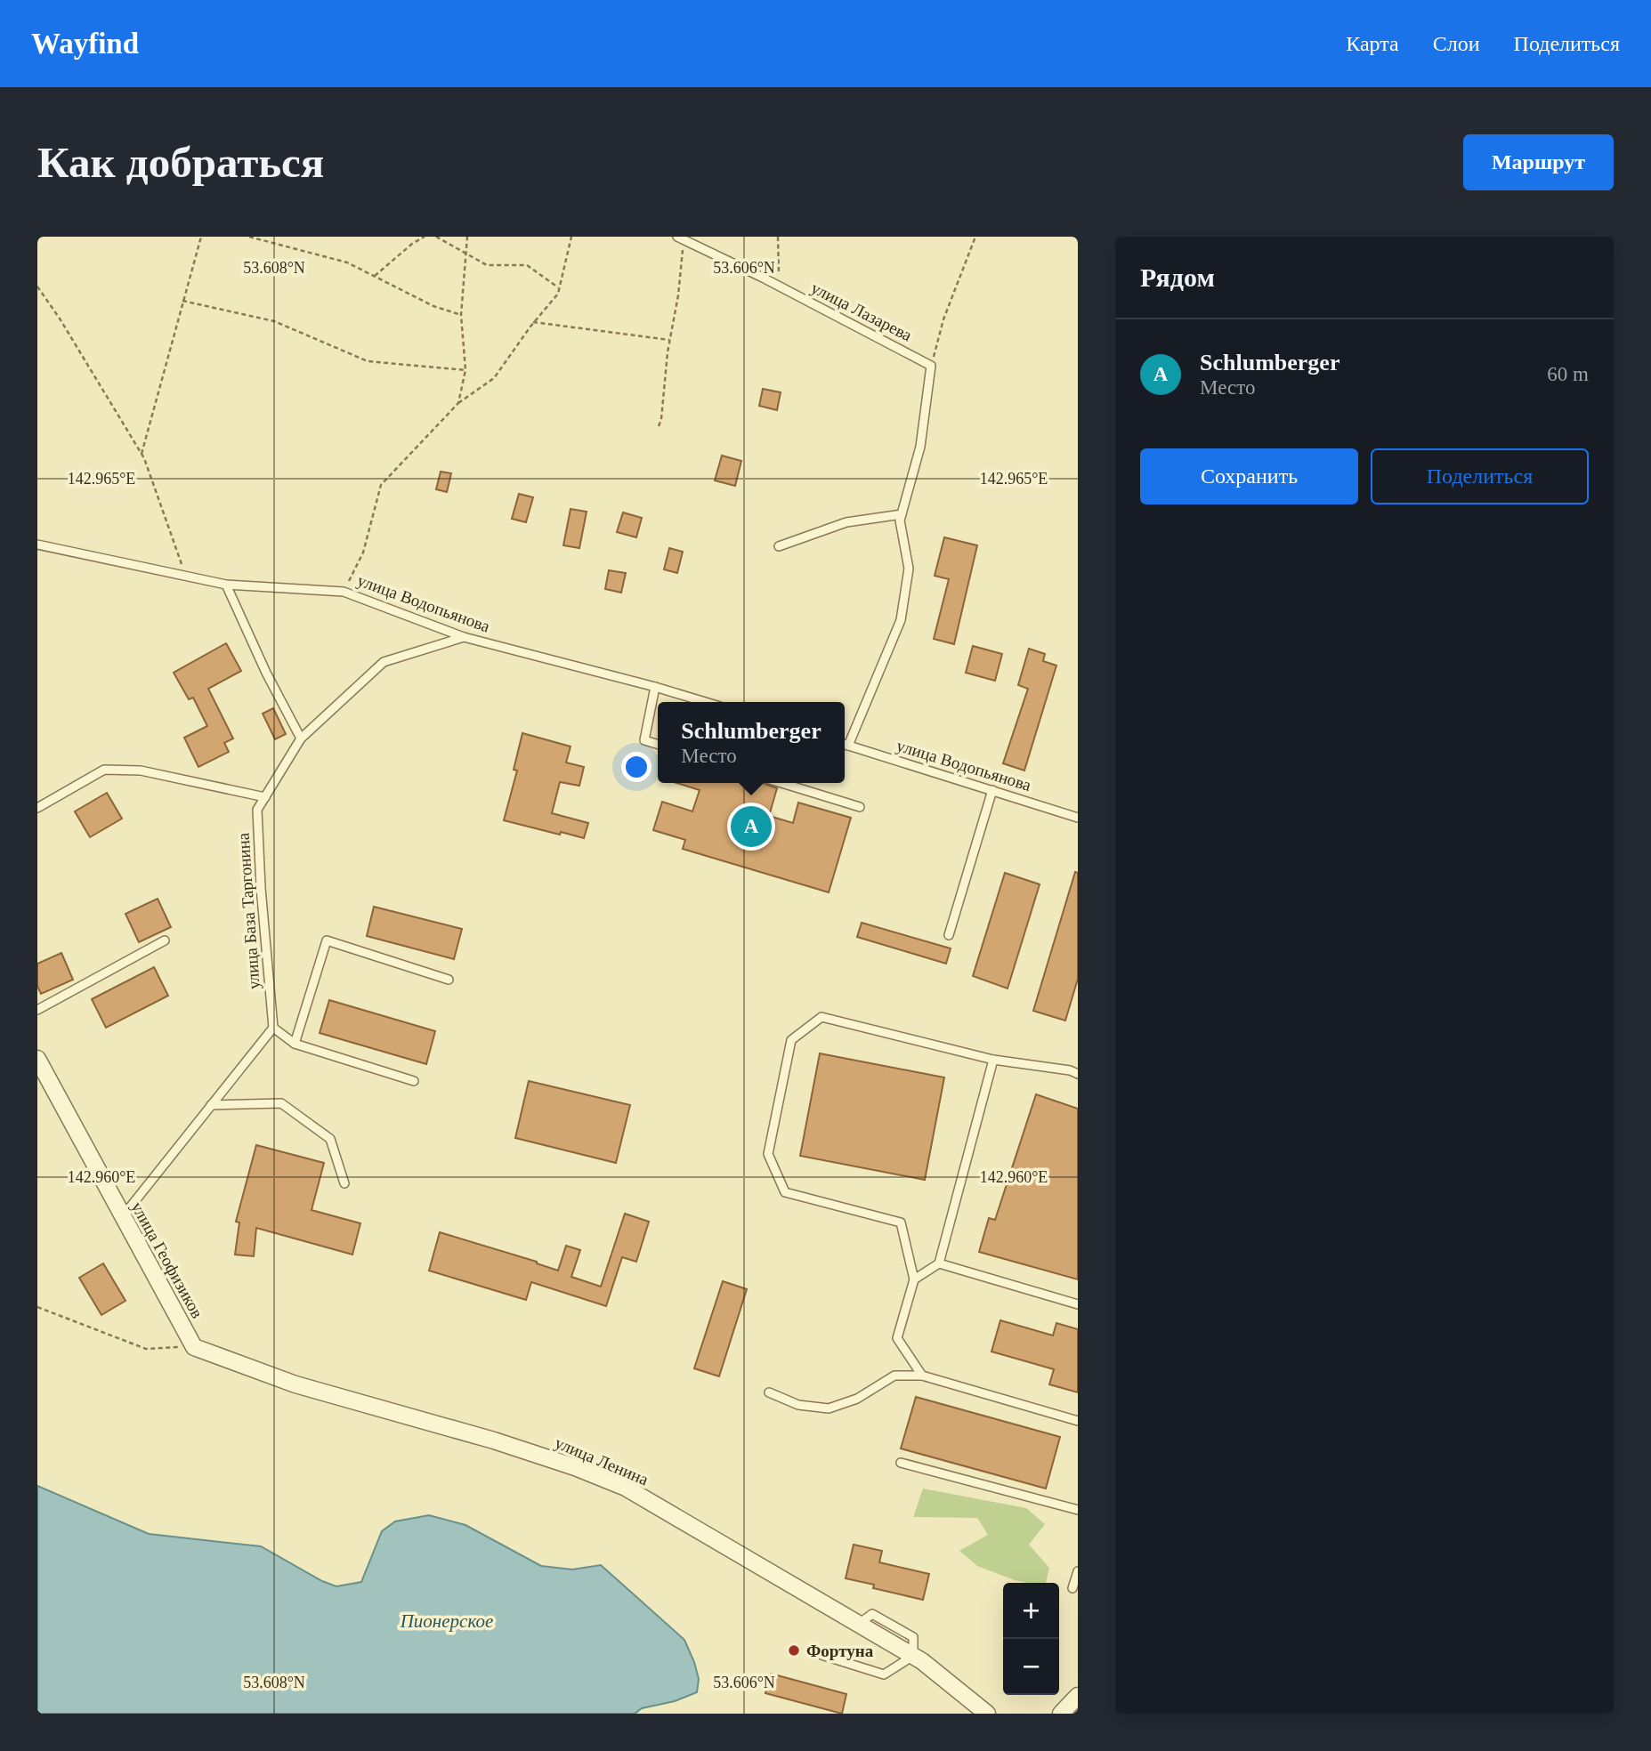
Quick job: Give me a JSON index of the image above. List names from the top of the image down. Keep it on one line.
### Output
{"streets":{"street":["улица Геофизиков","улица Ленина"],"lane":["улица Лазарева","улица Водопьянова","улица База Таргонина"]},"crossings":[["улица Водопьянова","улица База Таргонина"],["улица Геофизиков","улица Ленина"]],"water":["Пионерское"],"places":["Фортуна"],"page":{"header":"Wayfind","nav":["Карта","Слои","Поделиться"],"buttons":["Маршрут",["Сохранить","Поделиться"]],"title":"Как добраться","heading":"Рядом","list":[{"mark":"A","name":"Schlumberger","note":"Место","value":"60 m"}],"popup":["Schlumberger","Место"],"pins":"A","map_buttons":["+","−"]},"coordinates":["53.608°N","53.606°N","142.965°E","142.960°E"]}
